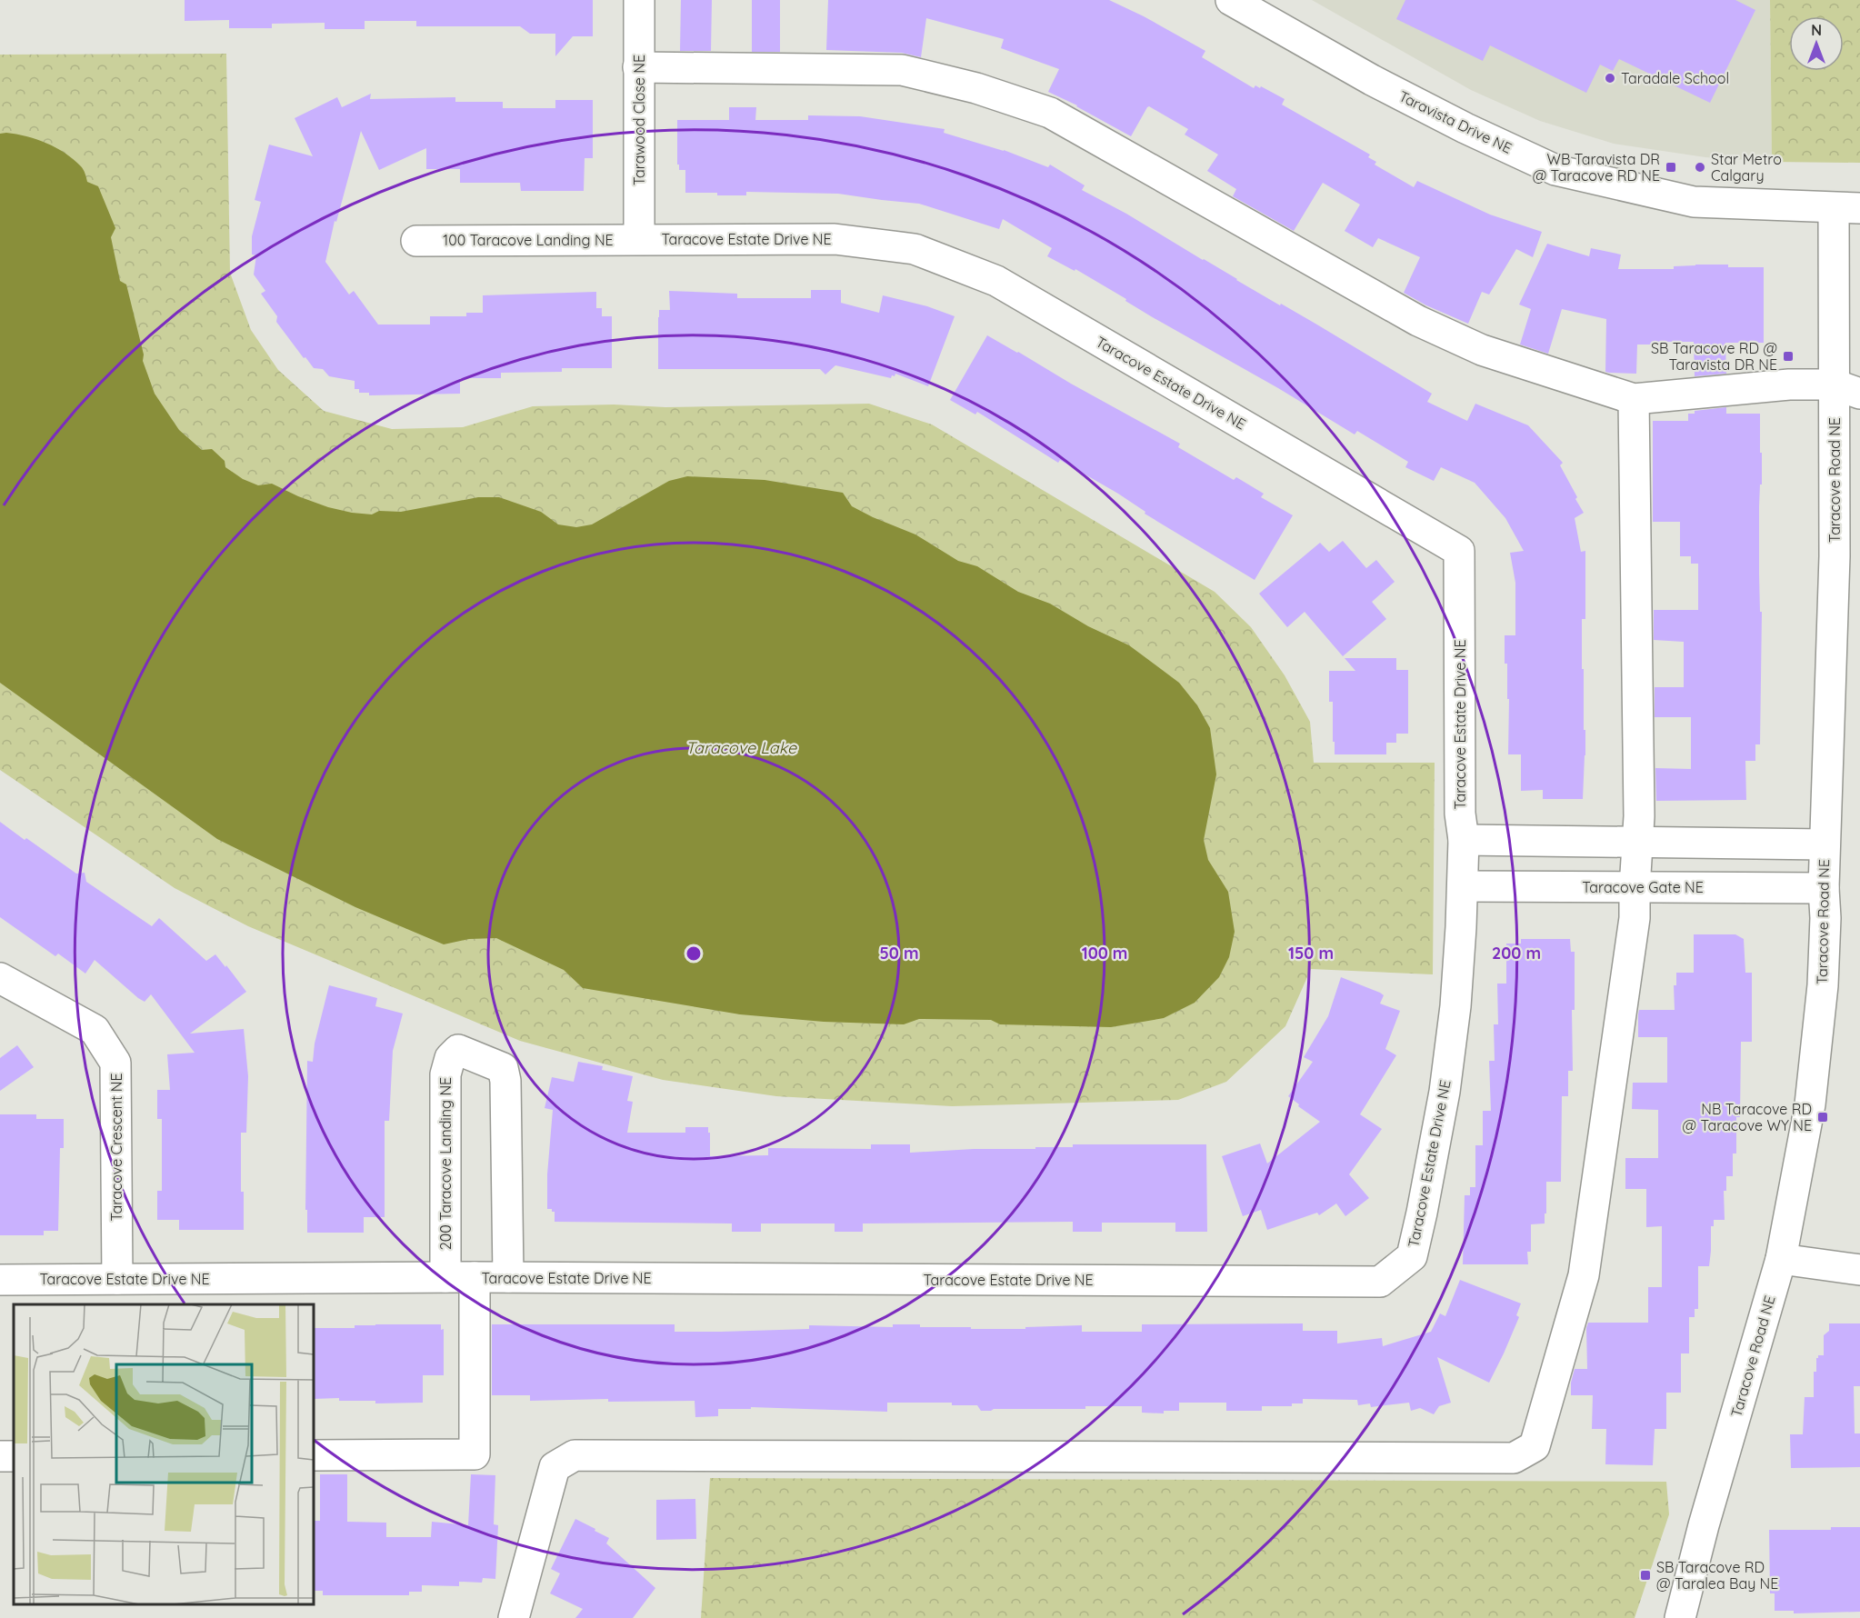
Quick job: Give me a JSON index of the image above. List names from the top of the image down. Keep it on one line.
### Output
{"streets":{"street":["Tarawood Close NE","Taravista Drive NE","Taracove Estate Drive NE","100 Taracove Landing NE","Taracove Road NE","Taracove Gate NE","Taracove Crescent NE","200 Taracove Landing NE"]},"crossings":[["Tarawood Close NE","Taracove Estate Drive NE"],["Tarawood Close NE","100 Taracove Landing NE"],["Taravista Drive NE","Taracove Road NE"],["Taracove Estate Drive NE","100 Taracove Landing NE"],["Taracove Estate Drive NE","Taracove Gate NE"],["Taracove Estate Drive NE","Taracove Crescent NE"],["Taracove Estate Drive NE","200 Taracove Landing NE"],["Taracove Road NE","Taracove Gate NE"]],"water":["Taracove Lake"],"places":{"other":["Taradale School","Star Metro Calgary"],"transit":["WB Taravista DR @ Taracove RD NE","SB Taracove RD @ Taravista DR NE","NB Taracove RD @ Taracove WY NE","SB Taracove RD @ Taralea Bay NE"]},"north":"top","rings":["50 m","100 m","150 m","200 m"]}
